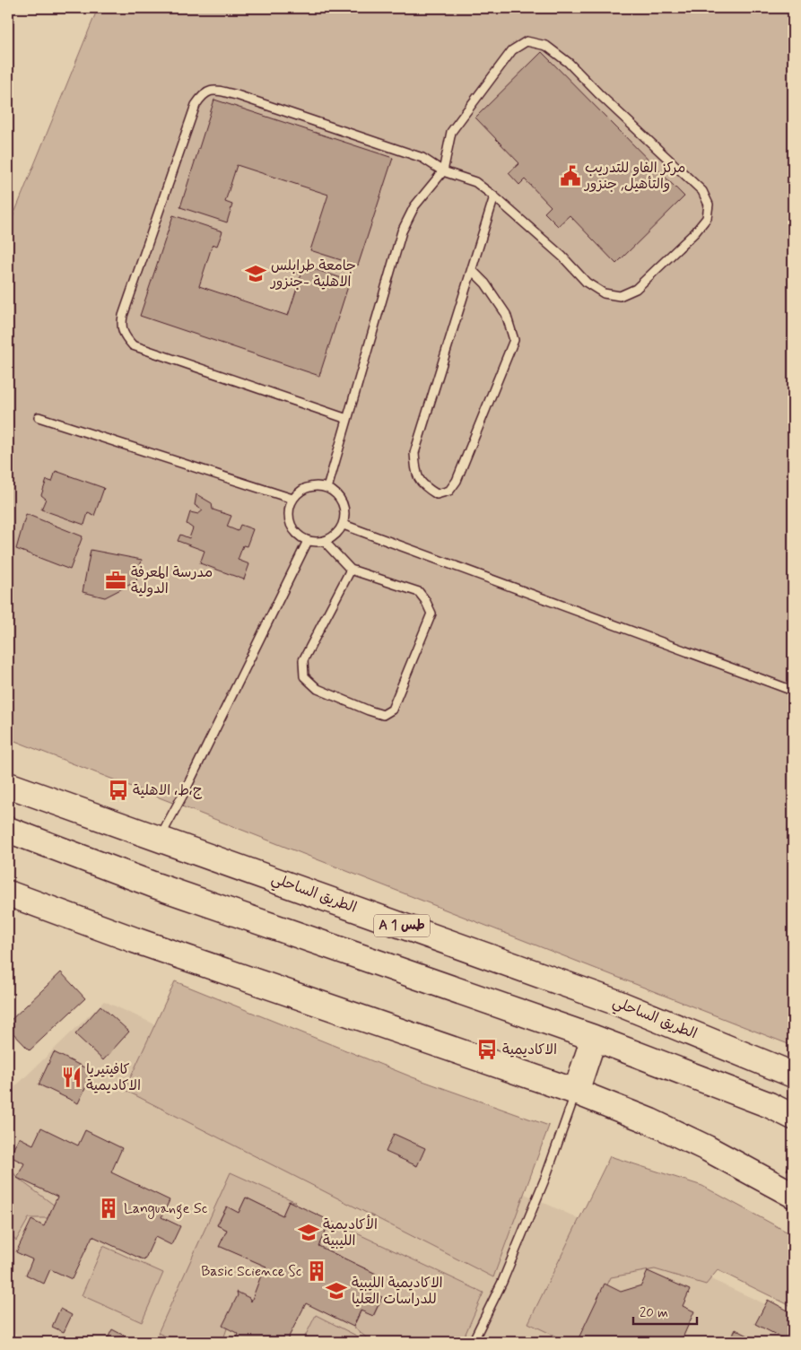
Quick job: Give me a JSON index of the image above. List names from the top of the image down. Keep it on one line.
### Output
{"streets":{"main road":["الطريق الساحلي","A 1 طس"]},"places":{"public building":["مركز الفاو للتدريب والتأهيل, جنزور"],"school or university":["جامعة طرابلس الاهلية -جنزور","الأكاديمية الليبية","الاكاديمية الليبية للدراسات العليا"],"office":["مدرسة المعرفة الدولية"],"bus stop":["ج،ط، الاهلية","الاكاديمية"],"restaurant":["كافيتيريا الاكاديمية"],"building":["Languange Sc","Basic Science Sc"]},"scale_bar":"20 m"}
